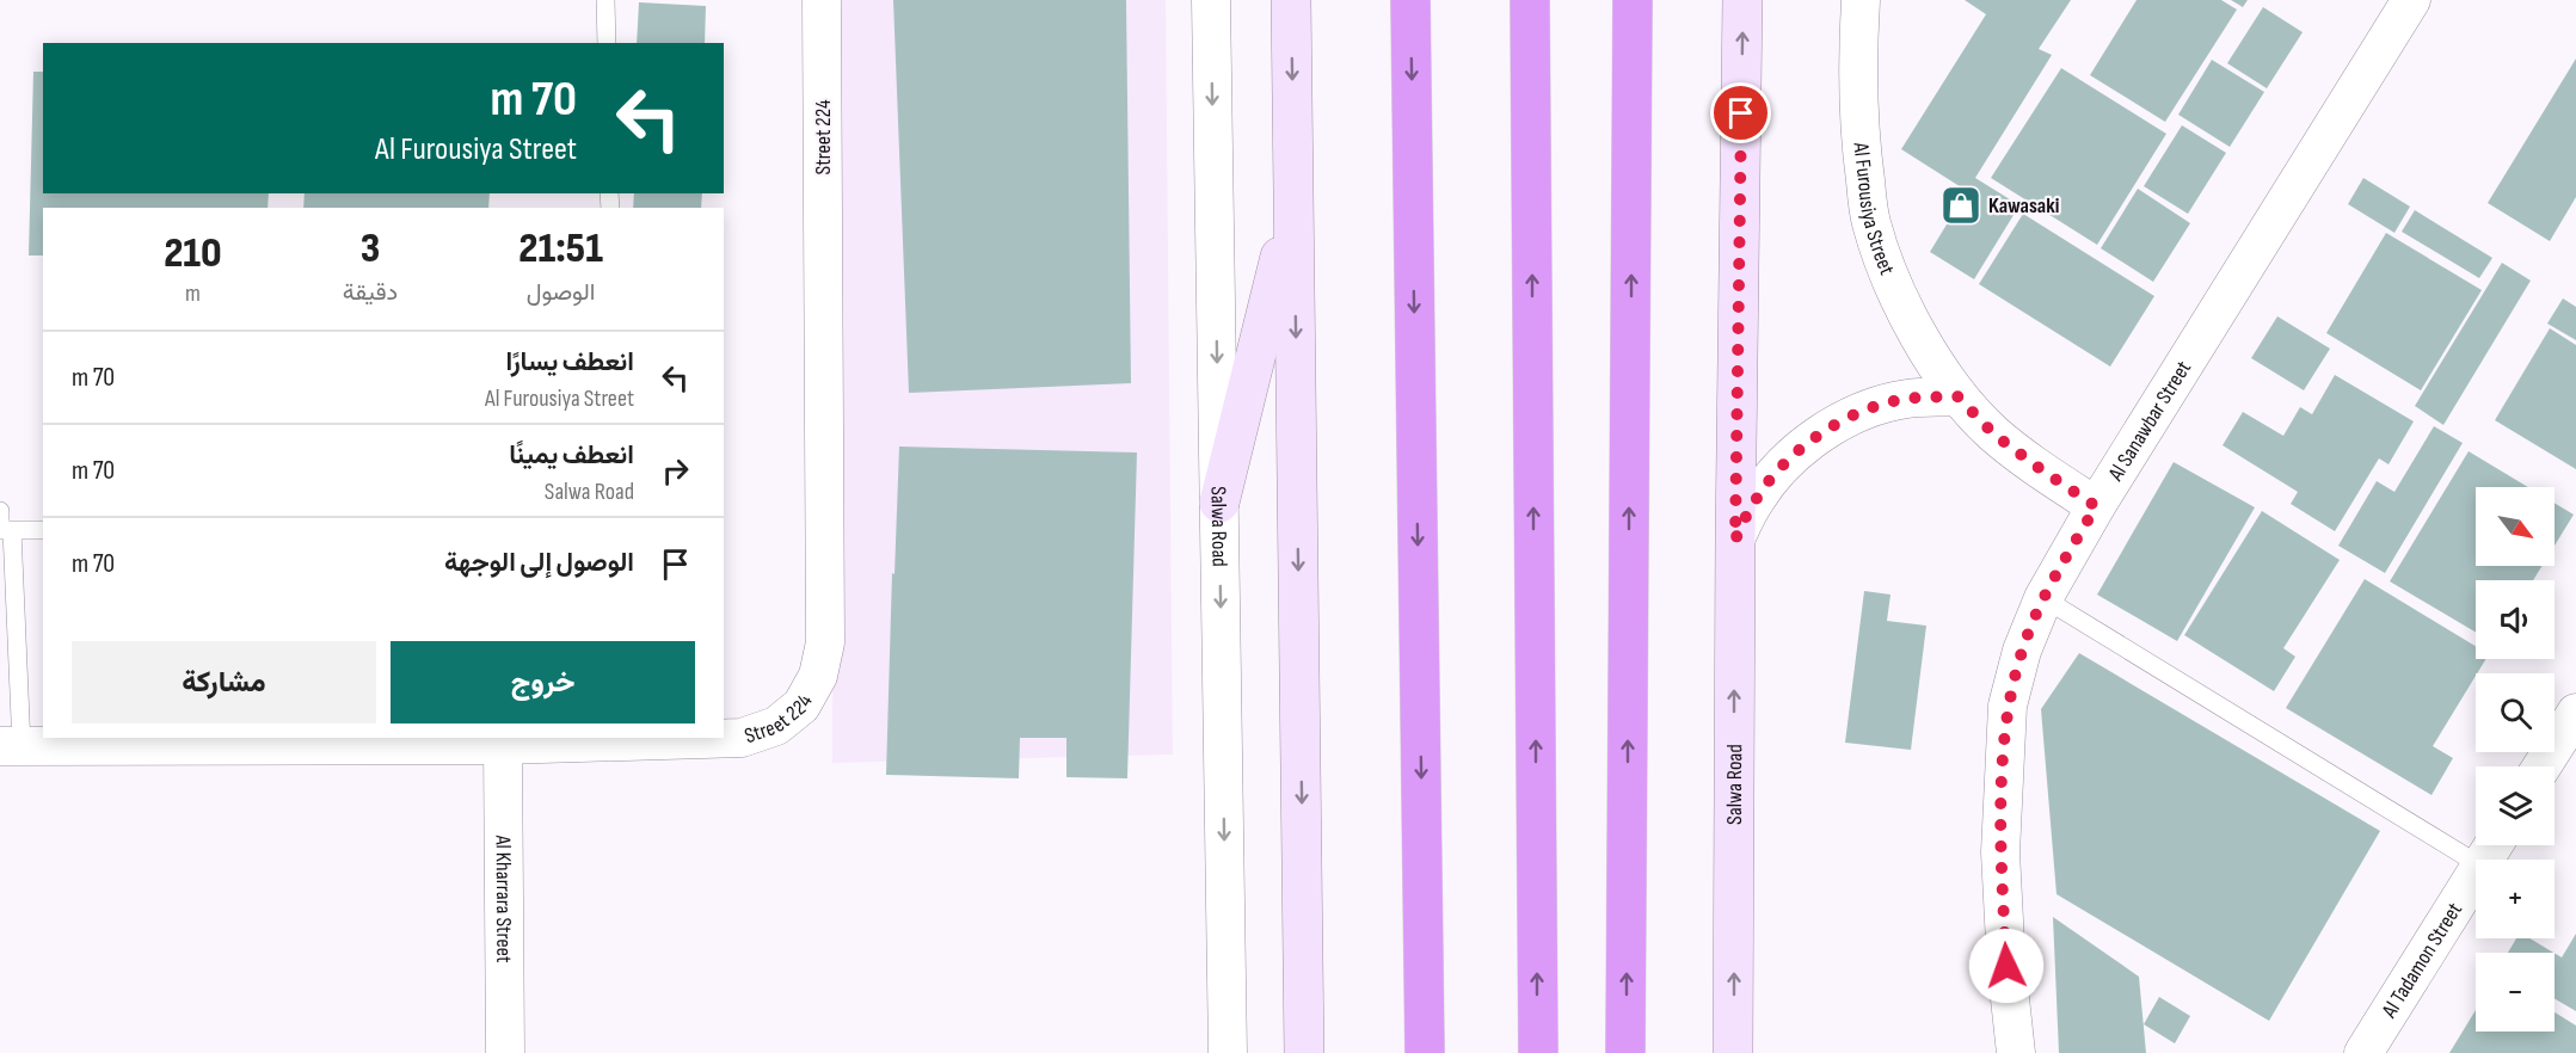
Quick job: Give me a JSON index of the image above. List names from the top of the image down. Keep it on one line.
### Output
{"streets":{"main road":["Salwa Road"],"street":["Street 224","Al Furousiya Street","Al Sanawbar Street","Al Kharrara Street","Al Tadamon Street"]},"crossings":[["Street 224","Al Kharrara Street"],["Al Furousiya Street","Al Sanawbar Street"]],"places":{"shop":["Kawasaki"]},"north":"bottom right","page":{"turn":["70 m","Al Furousiya Street"],"eta":["21:51","الوصول","3","دقيقة","210","m"],"list":[{"name":"انعطف يسارًا","note":"Al Furousiya Street","value":"70 m"},{"name":"انعطف يمينًا","note":"Salwa Road","value":"70 m"},{"name":"الوصول إلى الوجهة","value":"70 m"}],"map_buttons":["+","−"],"buttons":["خروج","مشاركة"]}}
